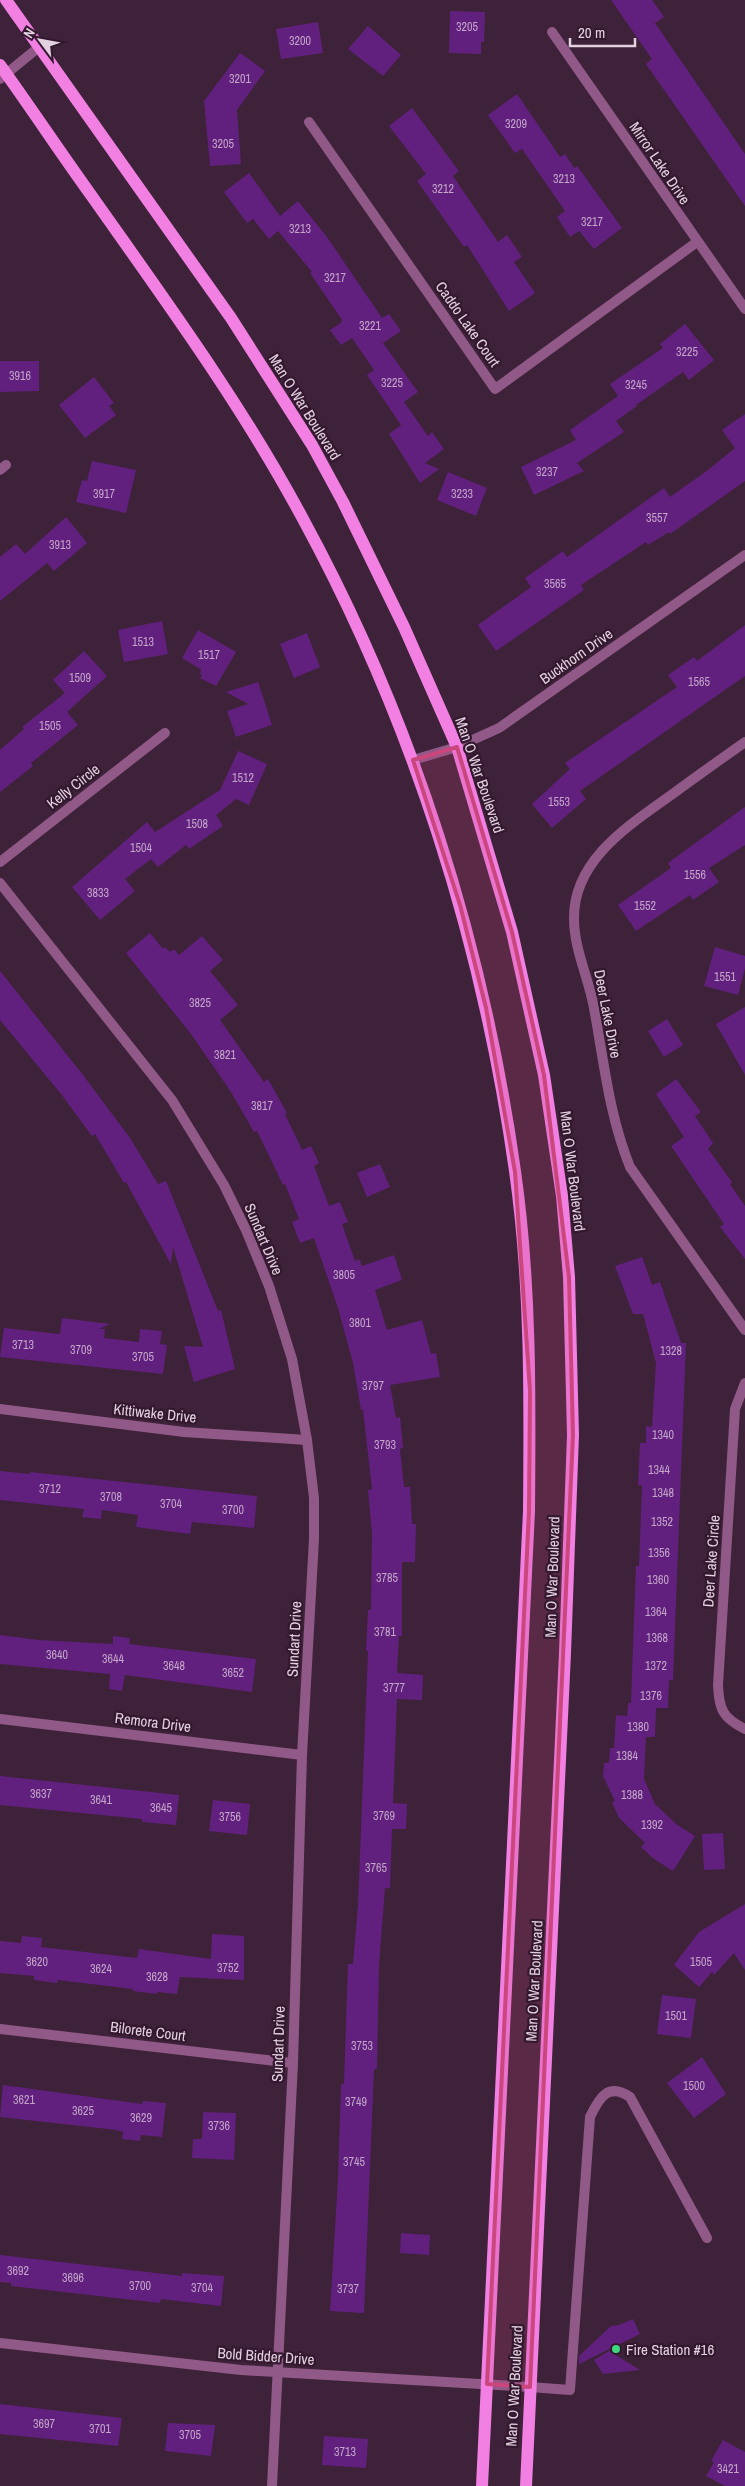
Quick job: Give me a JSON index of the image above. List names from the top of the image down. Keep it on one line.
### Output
{"streets":{"main road":["Man O War Boulevard"],"street":["Mirror Lake Drive","Caddo Lake Court","Buckhorn Drive","Kelly Circle","Deer Lake Drive","Sundart Drive","Kittiwake Drive","Deer Lake Circle","Remora Drive","Bilorete Court","Bold Bidder Drive"]},"crossings":[["Mirror Lake Drive","Caddo Lake Court"],["Man O War Boulevard","Buckhorn Drive"],["Man O War Boulevard","Bold Bidder Drive"],["Sundart Drive","Kittiwake Drive"],["Sundart Drive","Remora Drive"],["Sundart Drive","Bilorete Court"],["Sundart Drive","Bold Bidder Drive"]],"places":["Fire Station #16"],"house_numbers":["3205","3200","3201","3209","3205","3213","3212","3217","3213","3217","3221","3225","3916","3225","3245","3237","3917","3233","3557","3913","3565","1513","1517","1509","1565","1505","1512","1553","1508","1504","1556","3833","1552","1551","3825","3821","3817","3805","3801","3713","3709","1328","3705","3797","1340","3793","1344","3712","1348","3708","3704","3700","1352","1356","3785","1360","1364","3781","1368","3640","3644","3648","1372","3652","3777","1376","1380","1384","3637","1388","3641","3645","3769","3756","1392","3765","3620","1505","3752","3624","3628","1501","3753","1500","3621","3749","3625","3629","3736","3745","3692","3696","3700","3704","3737","3697","3701","3705","3713","3421"],"scale_bar":"20 m","north":"top left"}
